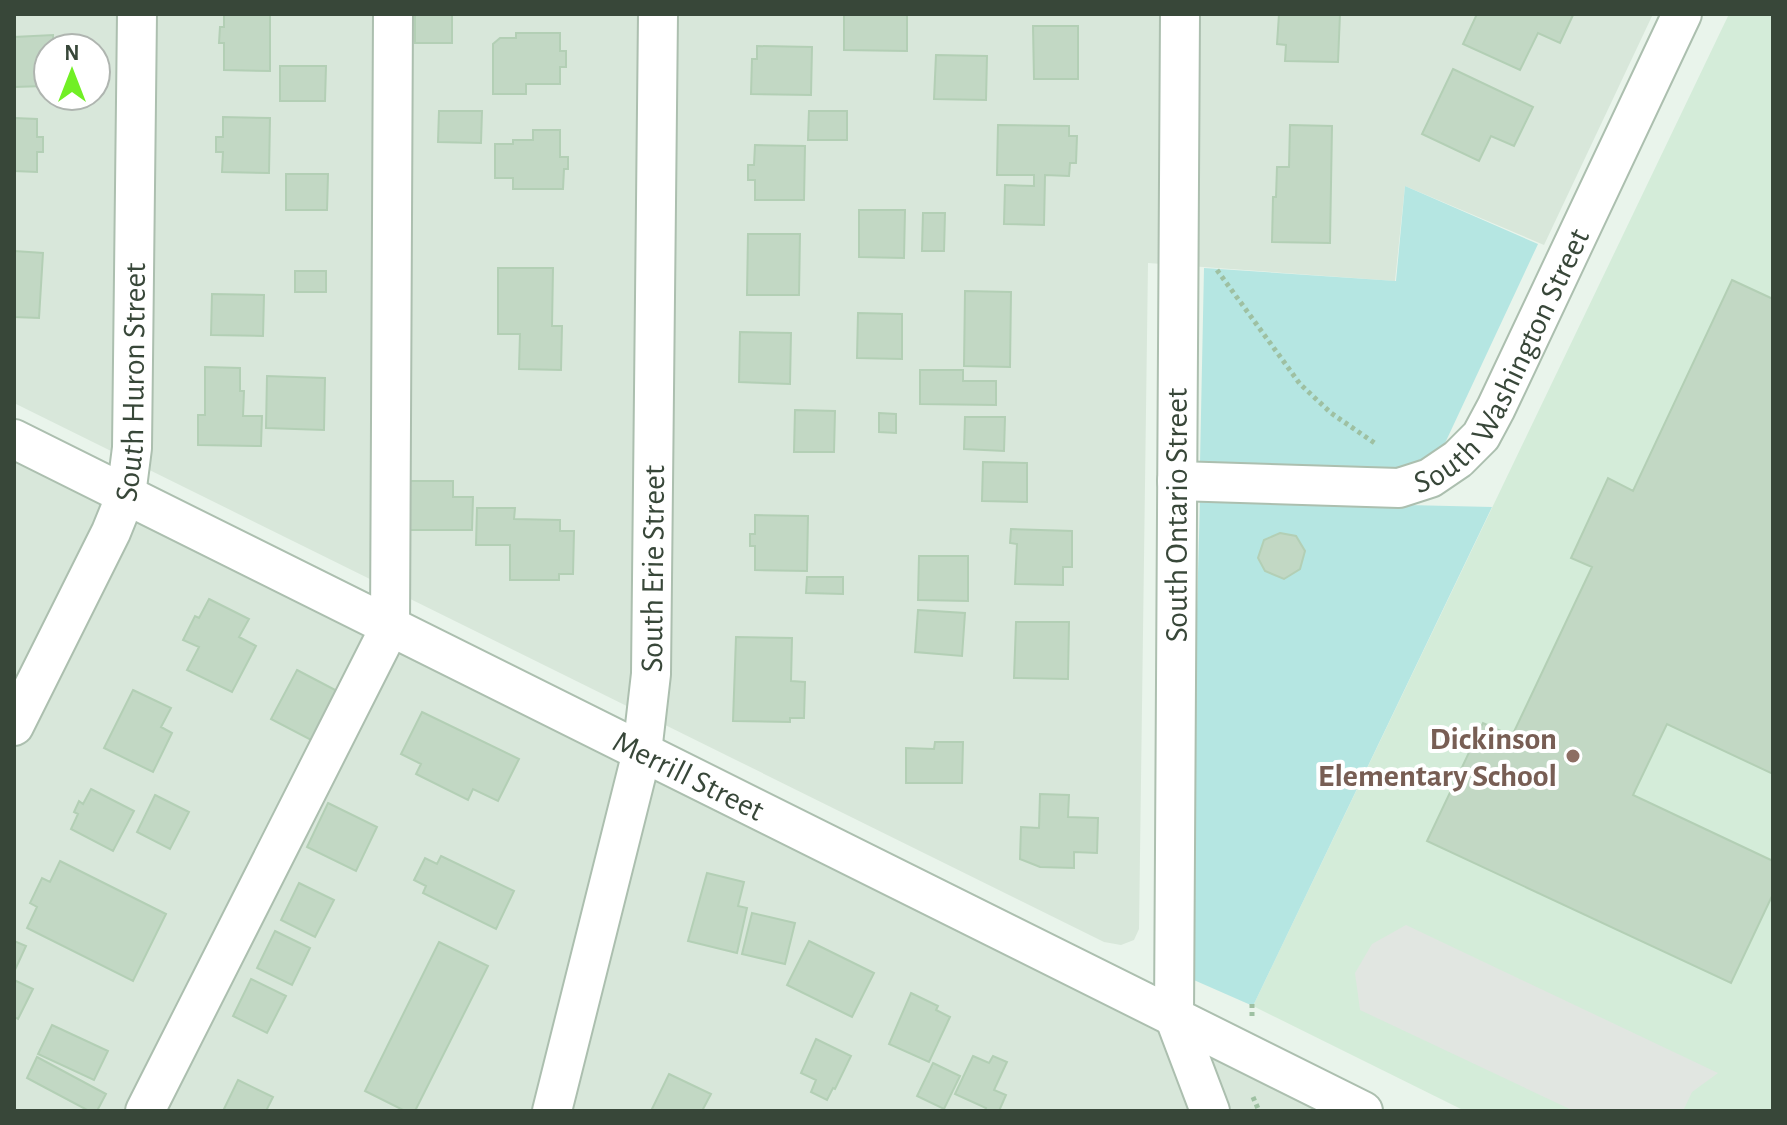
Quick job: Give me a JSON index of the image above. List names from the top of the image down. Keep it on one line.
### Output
{"streets":{"street":["South Washington Street","South Huron Street","South Ontario Street","South Erie Street","Merrill Street"]},"crossings":[["South Washington Street","South Ontario Street"],["South Huron Street","Merrill Street"],["South Ontario Street","Merrill Street"],["South Erie Street","Merrill Street"]],"places":["Dickinson Elementary School"],"north":"top"}
